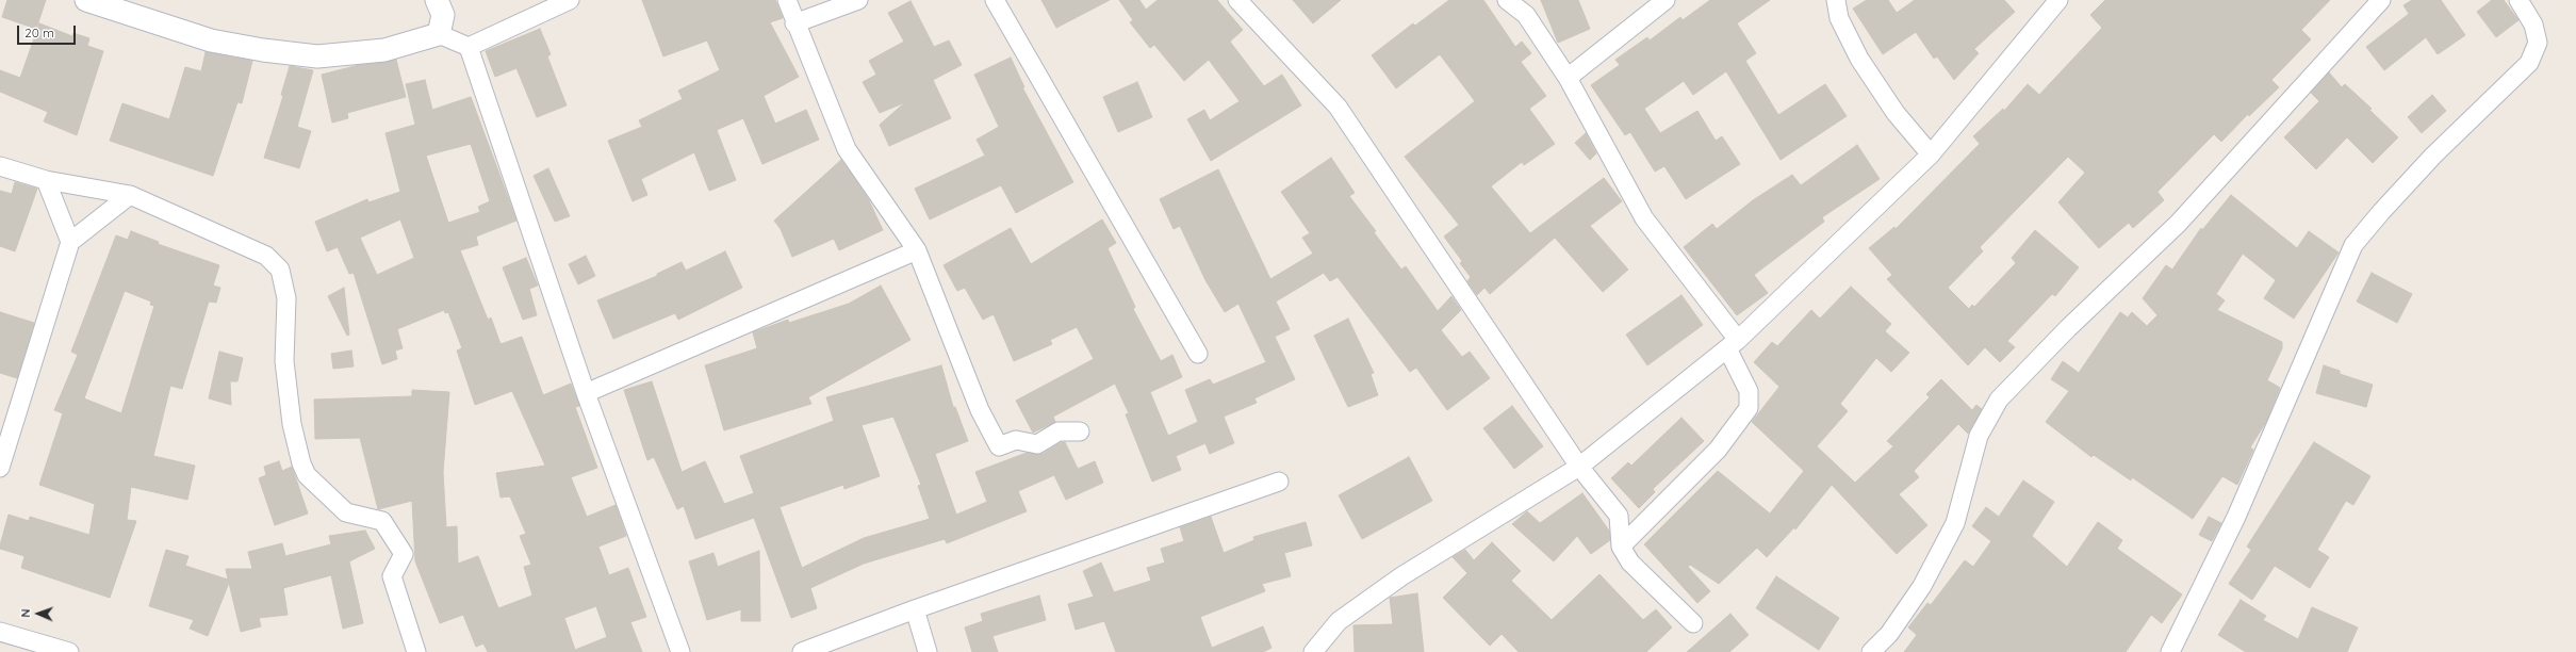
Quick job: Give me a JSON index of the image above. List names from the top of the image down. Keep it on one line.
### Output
{"scale_bar":"20 m","north":"left"}
